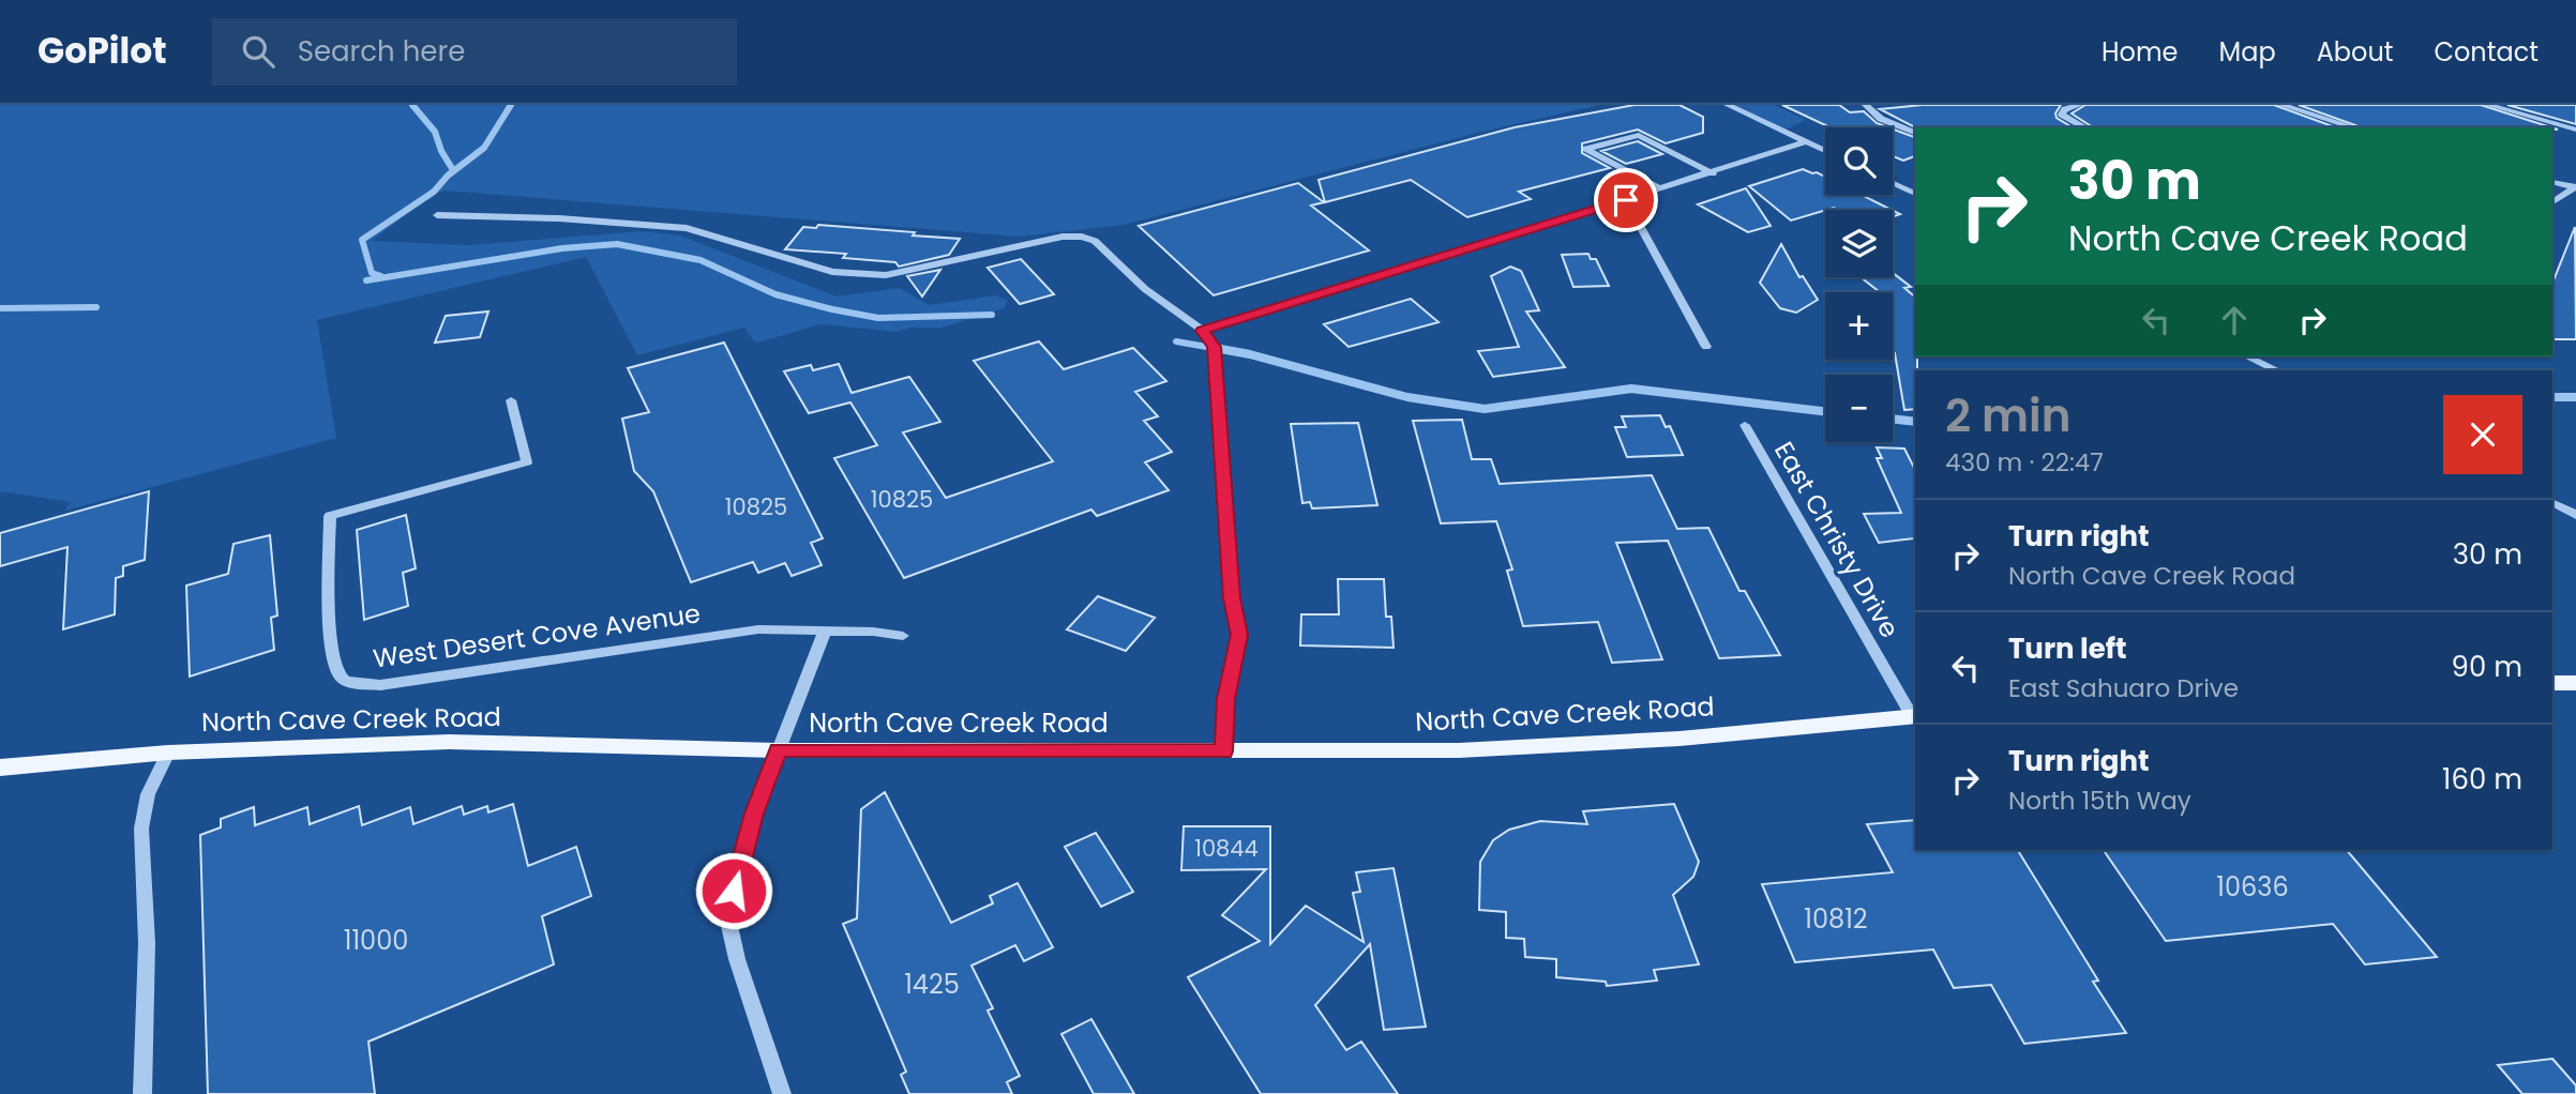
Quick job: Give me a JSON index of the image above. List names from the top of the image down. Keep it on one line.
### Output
{"streets":{"main road":["North Cave Creek Road"],"street":["East Christy Drive","West Desert Cove Avenue"]},"crossings":[["East Christy Drive","North Cave Creek Road"]],"house_numbers":["10825","10825","10844","10636","10812","11000","1425"],"page":{"header":"GoPilot","search":"Search here","nav":["Home","Map","About","Contact"],"map_buttons":["+","−"],"turn":["30 m","North Cave Creek Road"],"heading":["2 min","430 m · 22:47"],"list":[{"name":"Turn right","note":"North Cave Creek Road","value":"30 m"},{"name":"Turn left","note":"East Sahuaro Drive","value":"90 m"},{"name":"Turn right","note":"North 15th Way","value":"160 m"}]}}
